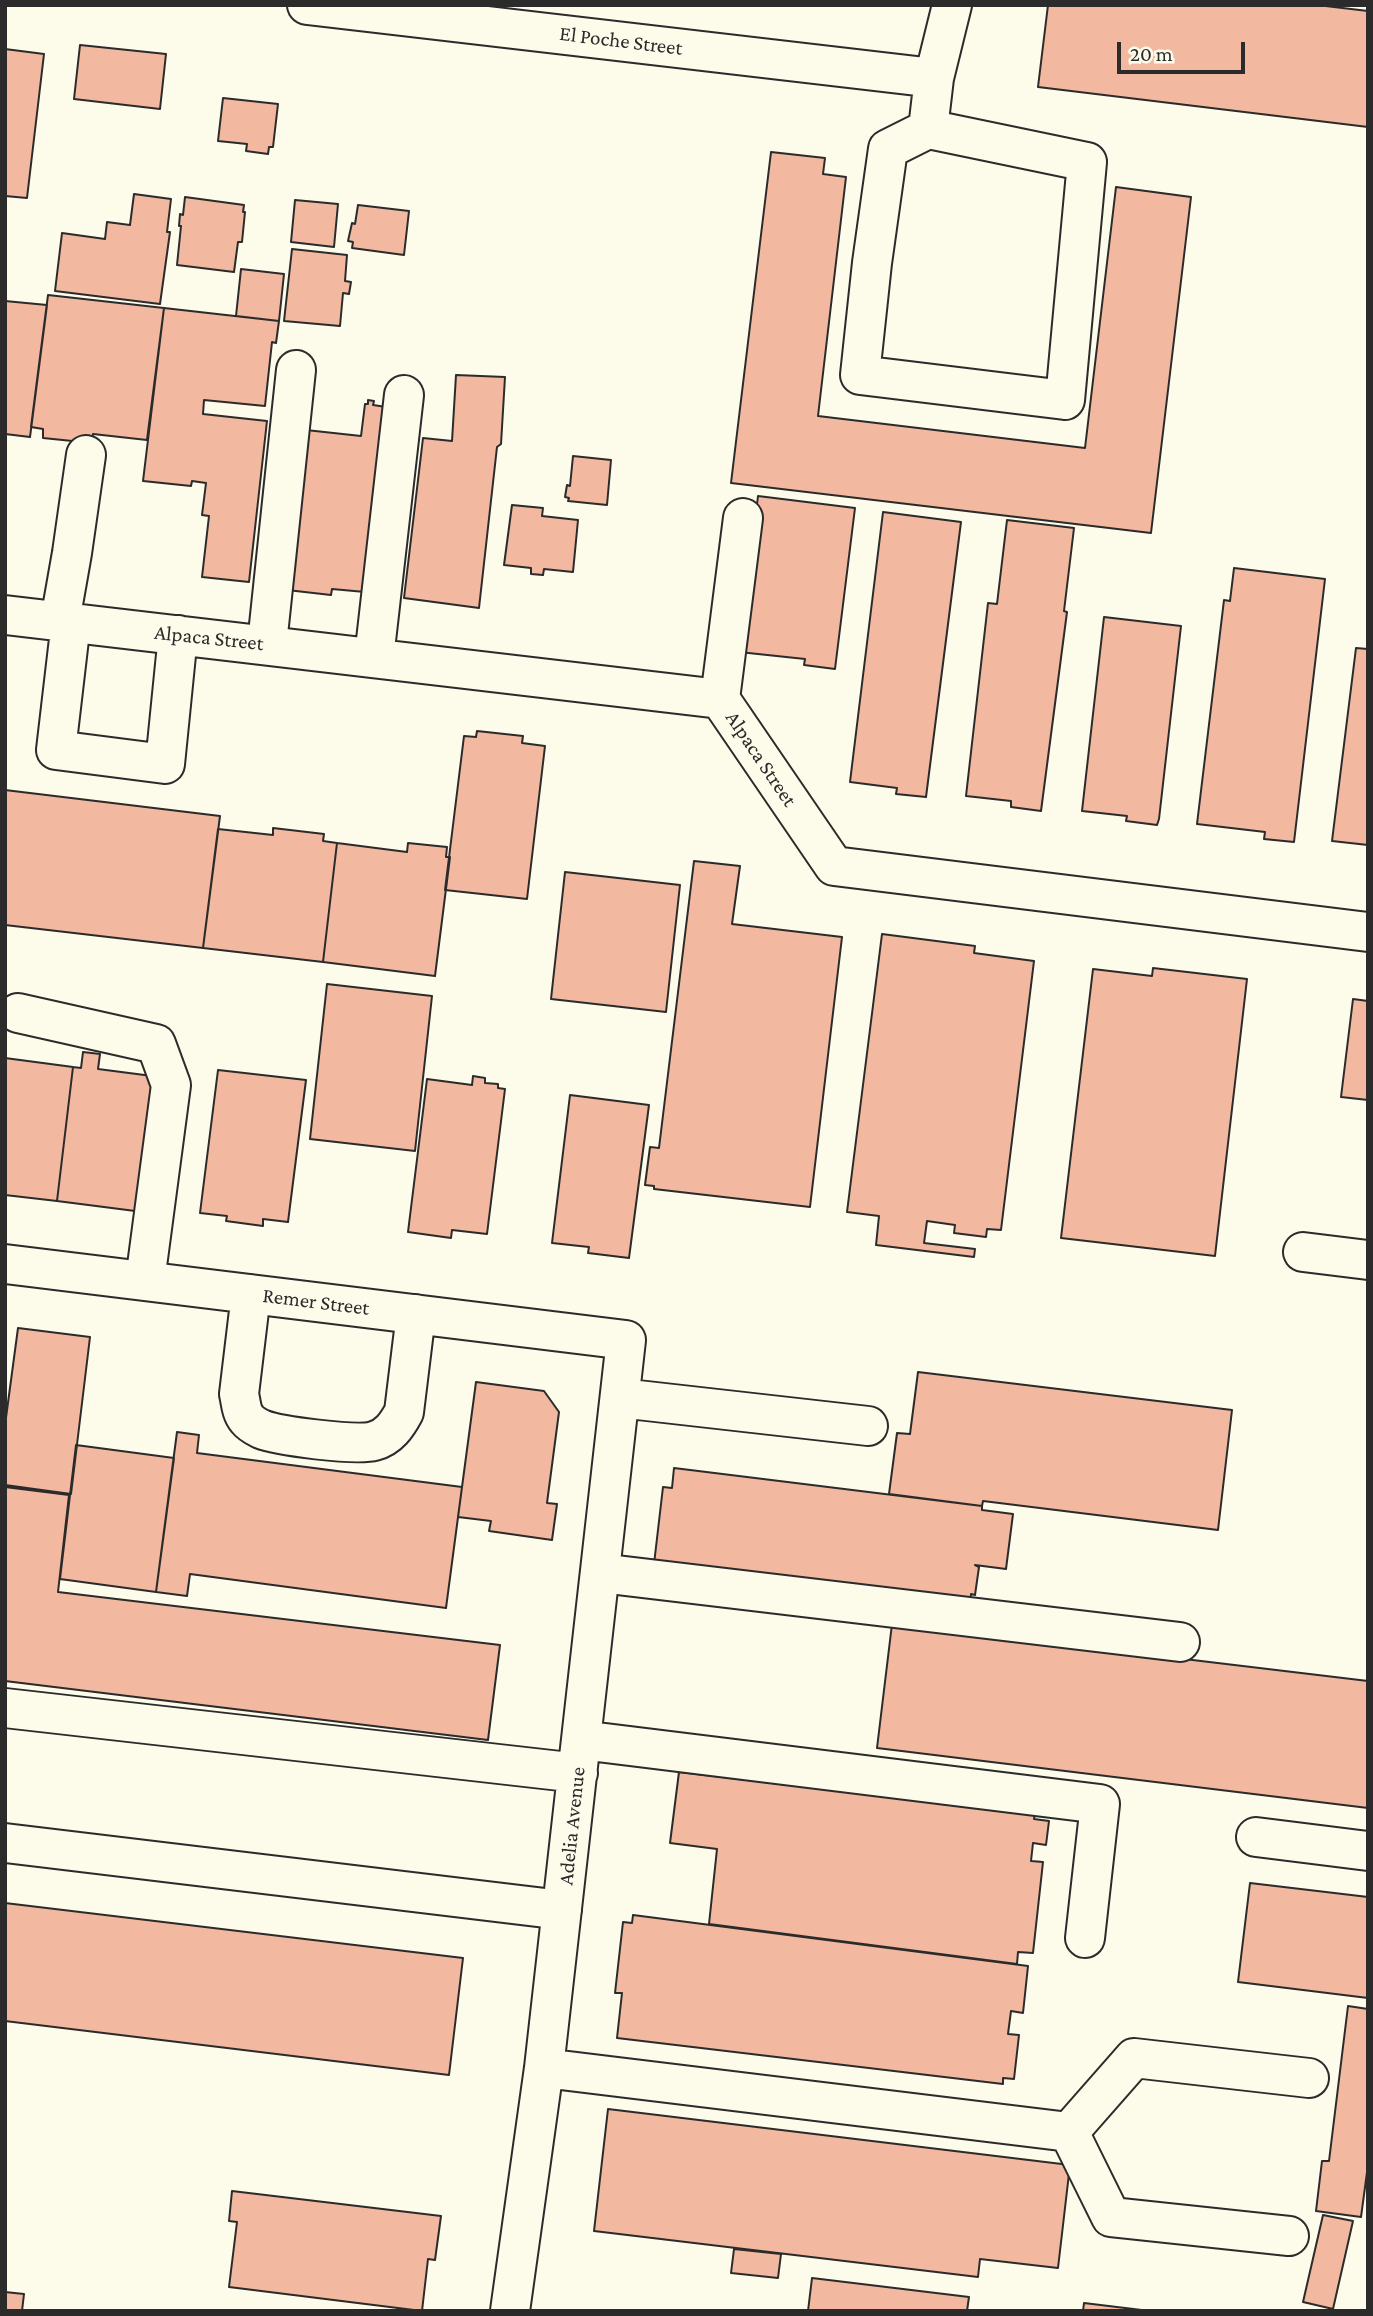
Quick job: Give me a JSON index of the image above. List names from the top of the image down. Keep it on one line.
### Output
{"streets":{"street":["El Poche Street","Alpaca Street","Remer Street","Adelia Avenue"]},"crossings":[["Remer Street","Adelia Avenue"]],"scale_bar":"20 m"}
